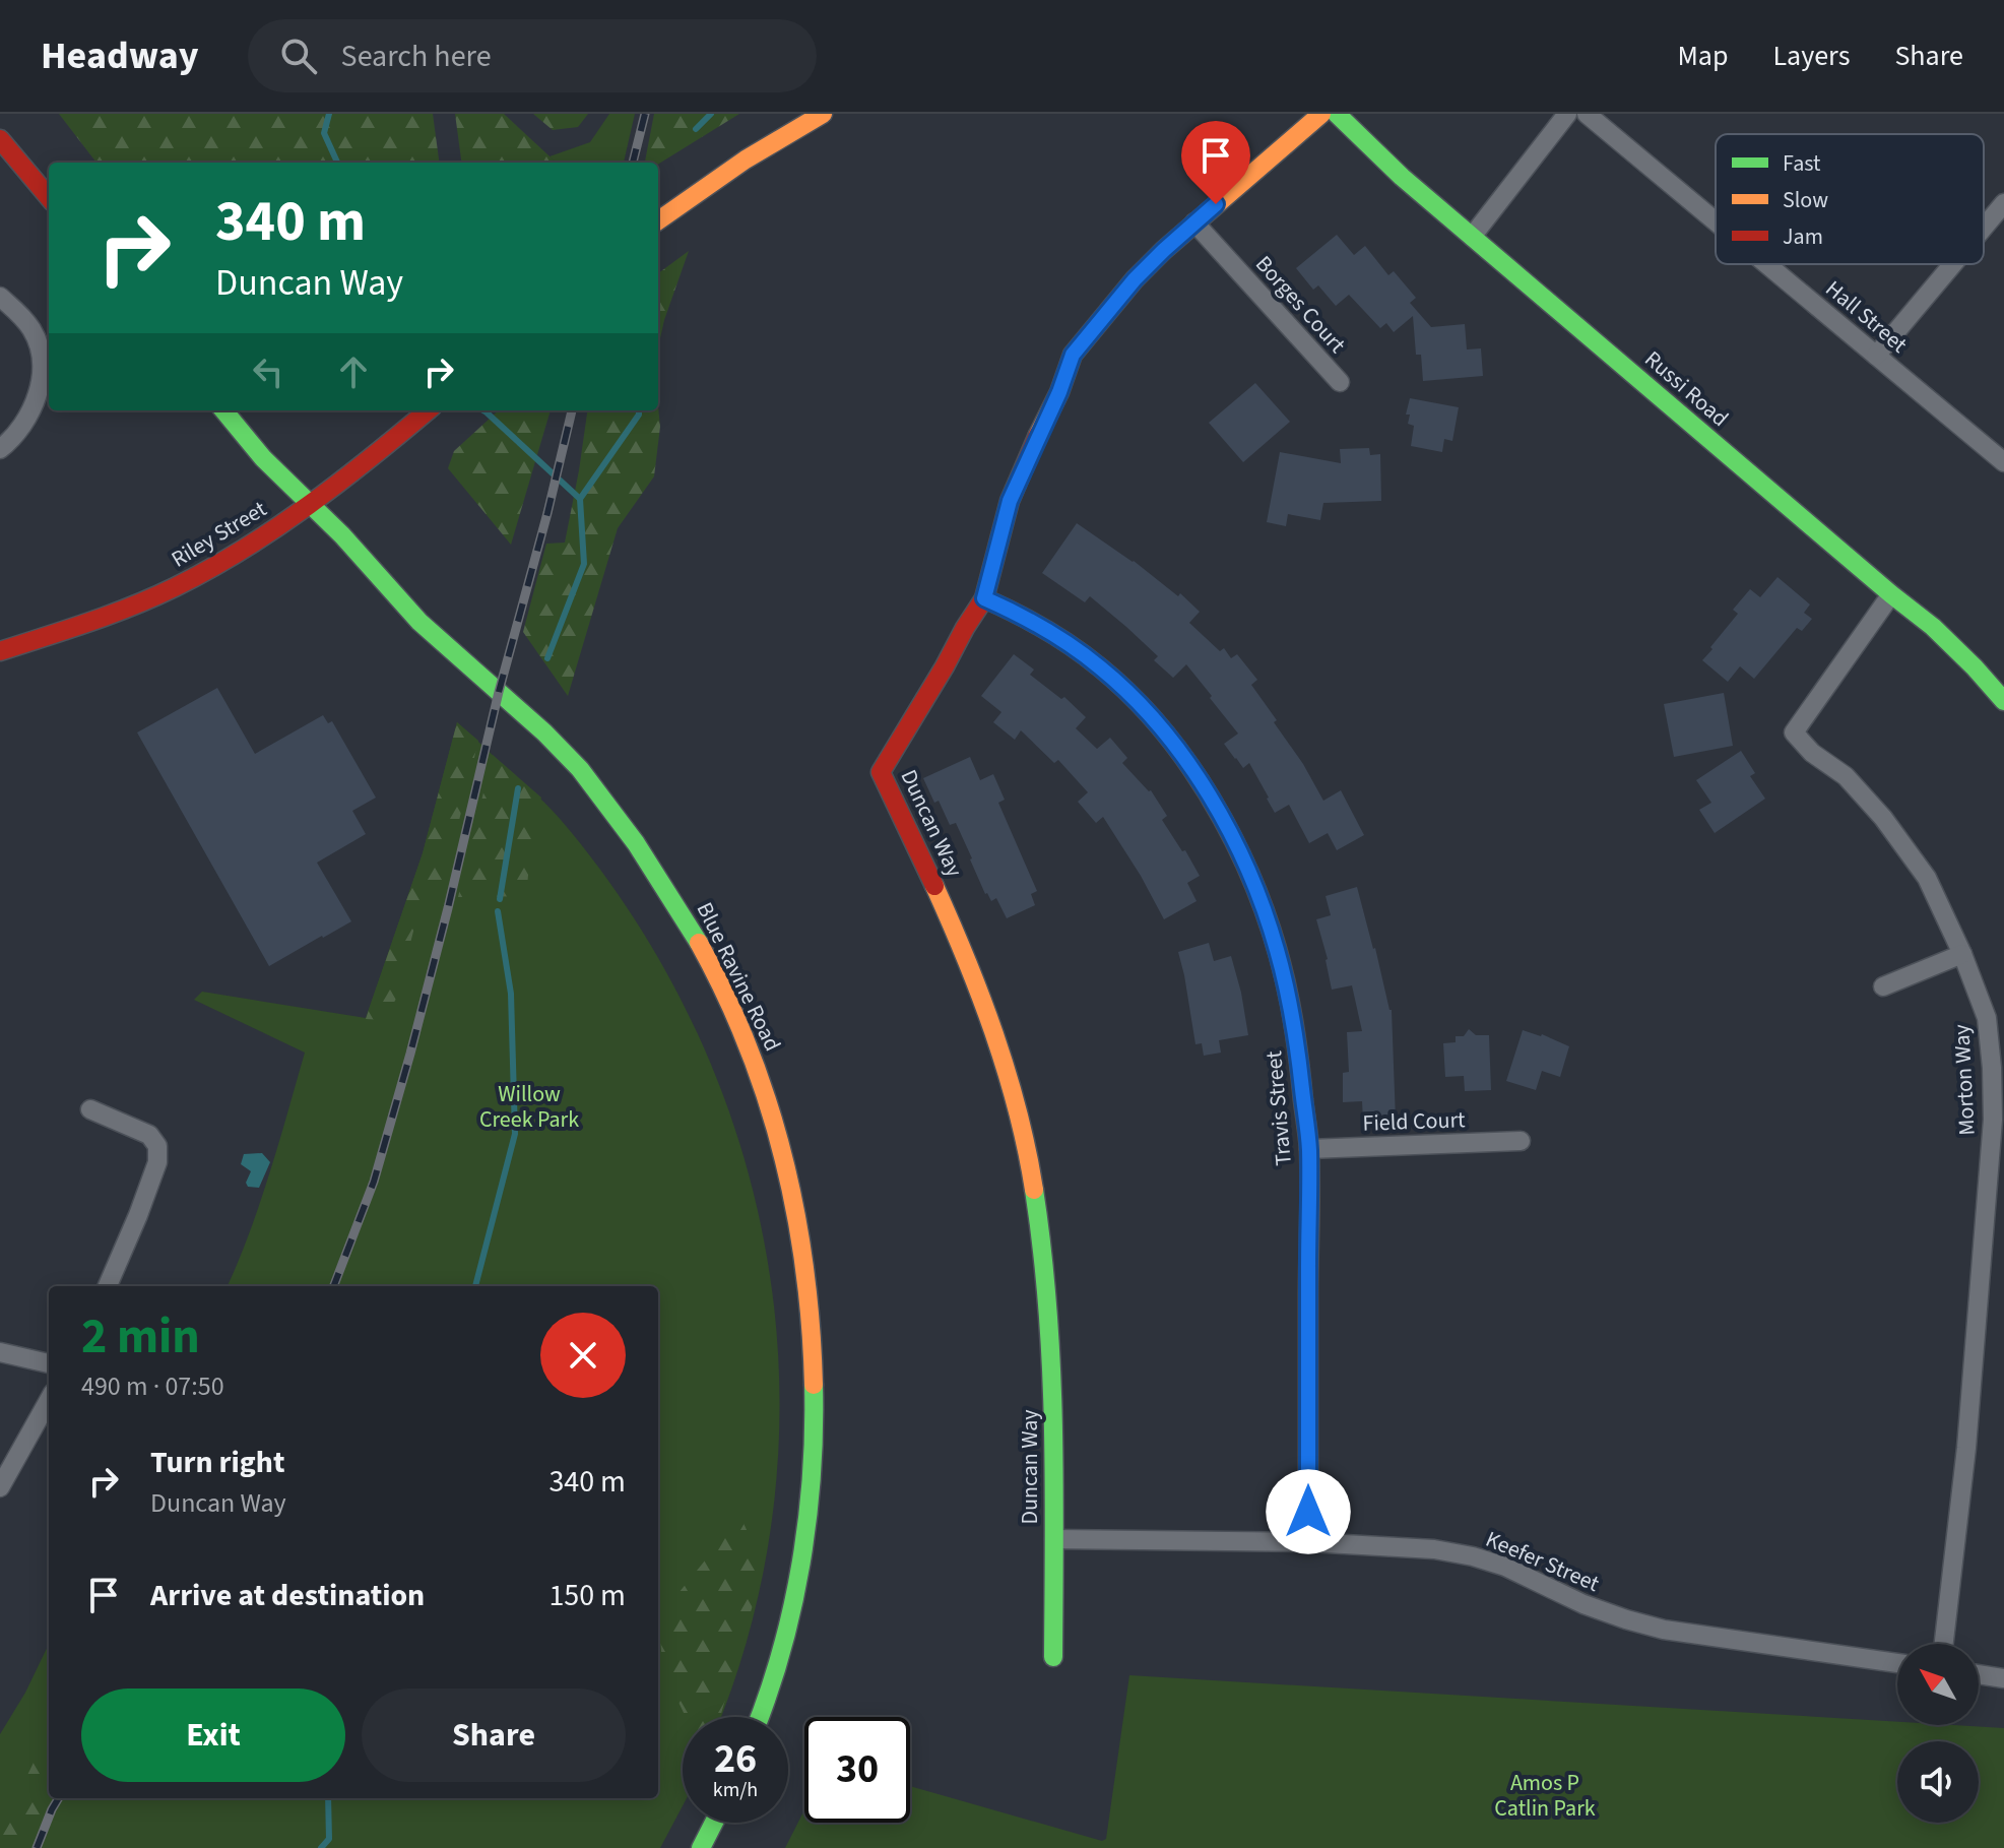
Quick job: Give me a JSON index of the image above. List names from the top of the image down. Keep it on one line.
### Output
{"streets":{"street":["Borges Court","Hall Street","Russi Road","Riley Street","Duncan Way","Blue Ravine Road","Morton Way","Travis Street","Field Court","Keefer Street"]},"crossings":[["Borges Court","Duncan Way"],["Russi Road","Morton Way"],["Riley Street","Blue Ravine Road"],["Duncan Way","Travis Street"],["Duncan Way","Keefer Street"],["Travis Street","Field Court"],["Travis Street","Keefer Street"]],"parks":["Willow Creek Park","Amos P Catlin Park"],"legend":["Fast","Slow","Jam"],"north":"top left","page":{"header":"Headway","search":"Search here","nav":["Map","Layers","Share"],"turn":["340 m","Duncan Way"],"heading":["2 min","490 m · 07:50"],"list":[{"name":"Turn right","note":"Duncan Way","value":"340 m"},{"name":"Arrive at destination","value":"150 m"}],"buttons":["Exit","Share"],"speed":"26 km/h","limit":"30"}}
